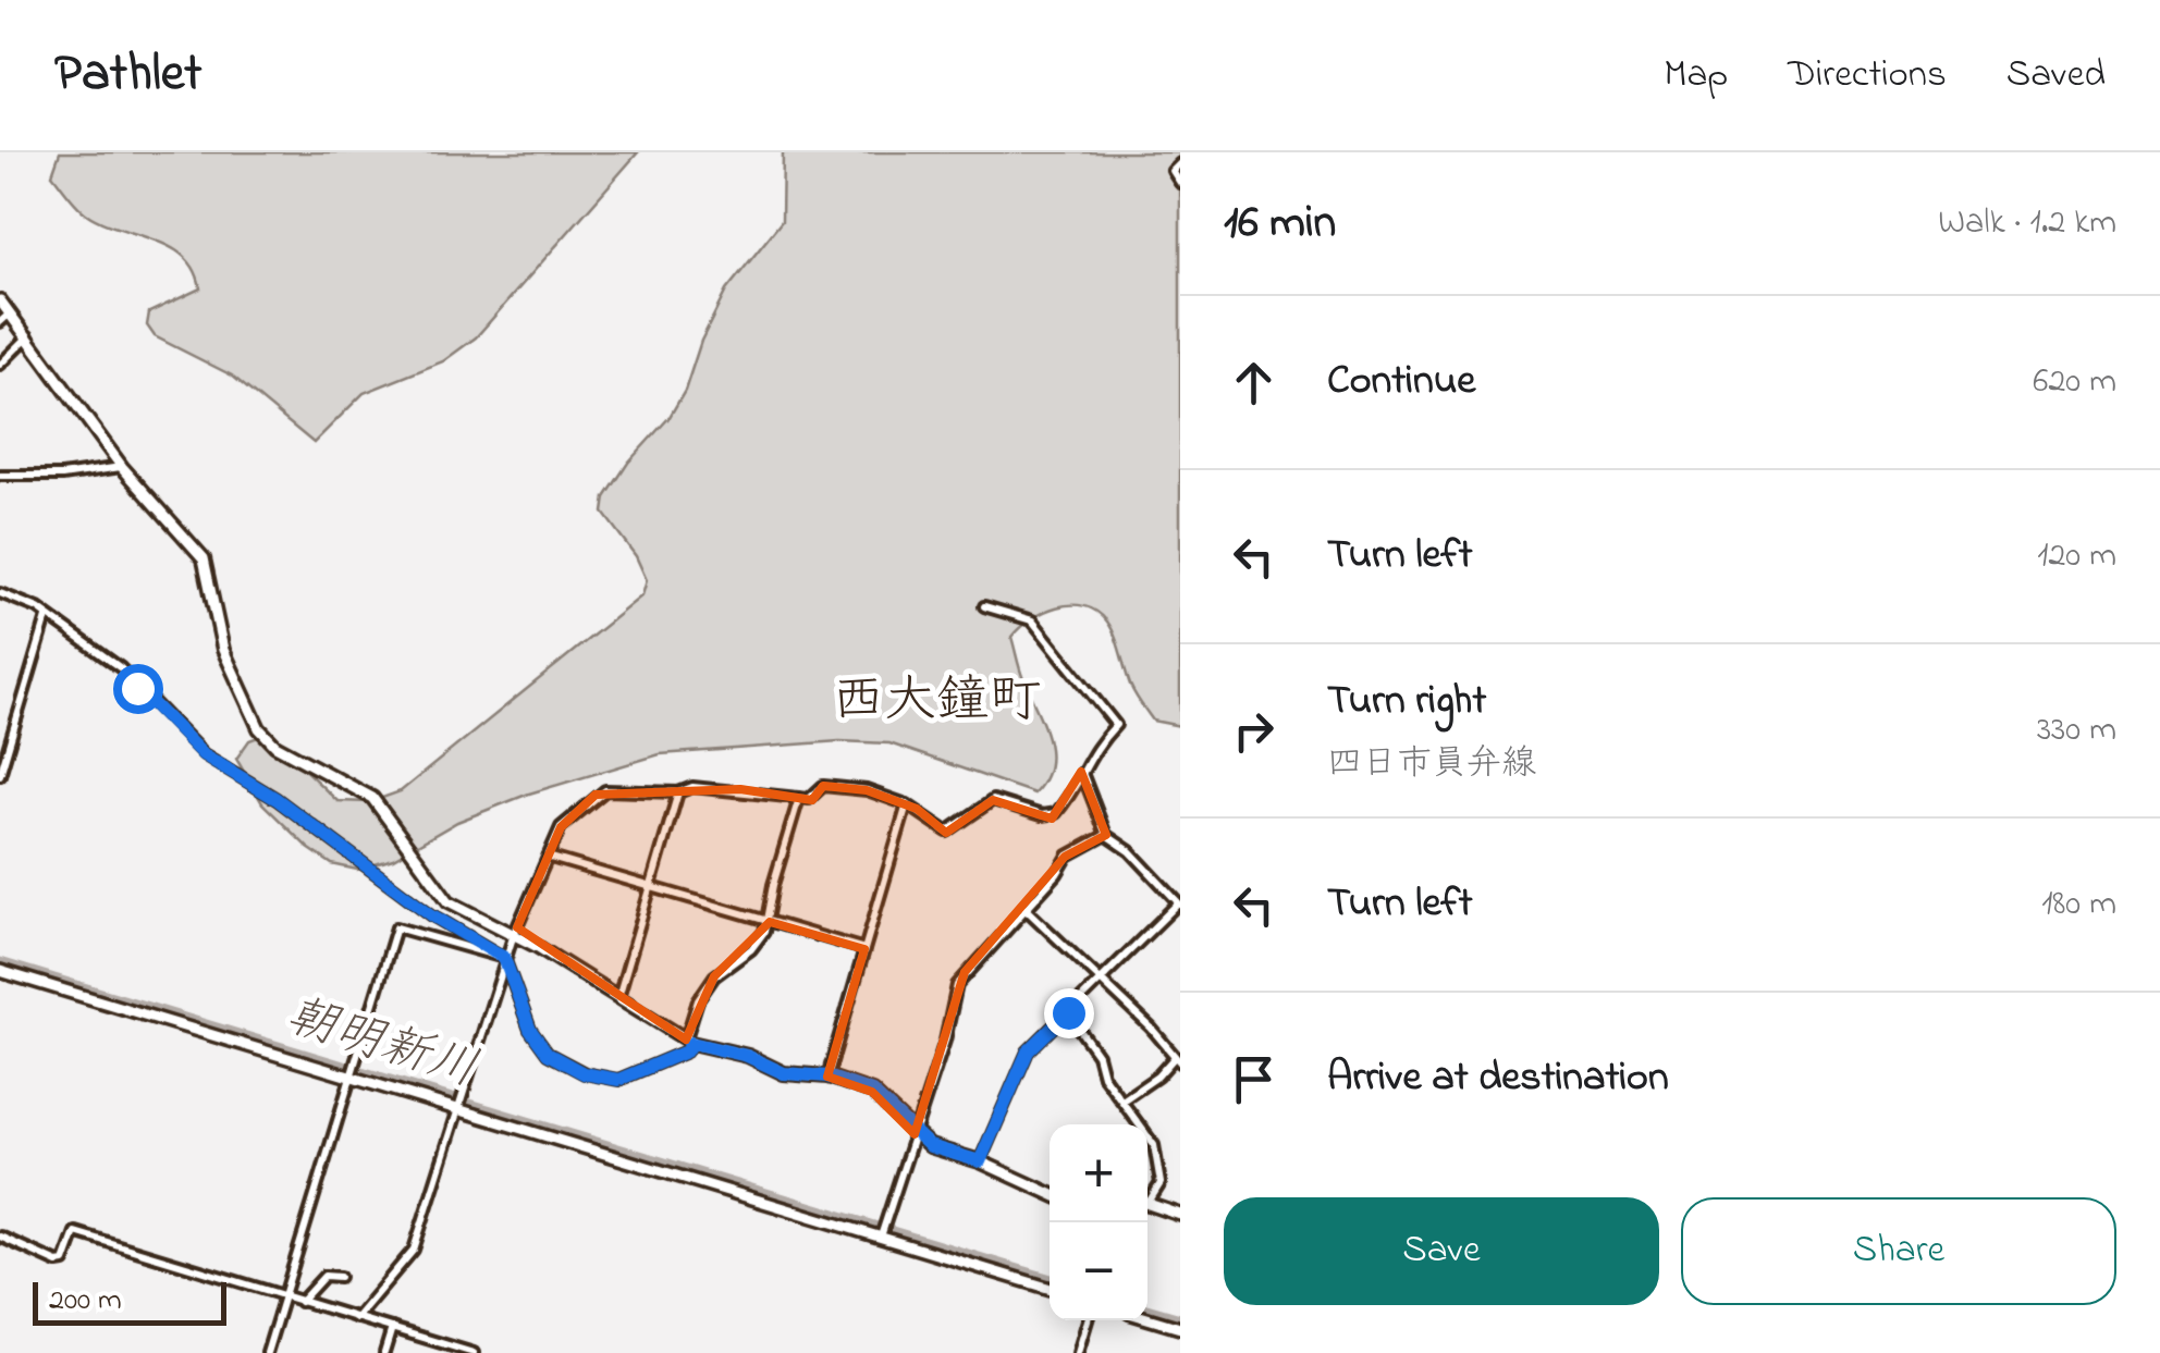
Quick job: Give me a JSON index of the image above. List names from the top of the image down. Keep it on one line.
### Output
{"districts":["西大鐘町"],"water":["朝明新川"],"scale_bar":"200 m","page":{"header":"Pathlet","nav":["Map","Directions","Saved"],"heading":["16 min","Walk · 1.2 km"],"list":[["Continue","620 m"],["Turn left","120 m"],["Turn right","四日市員弁線","330 m"],["Turn left","180 m"],"Arrive at destination"],"map_buttons":["+","−"],"buttons":["Save","Share"],"scale":"200 m"}}
